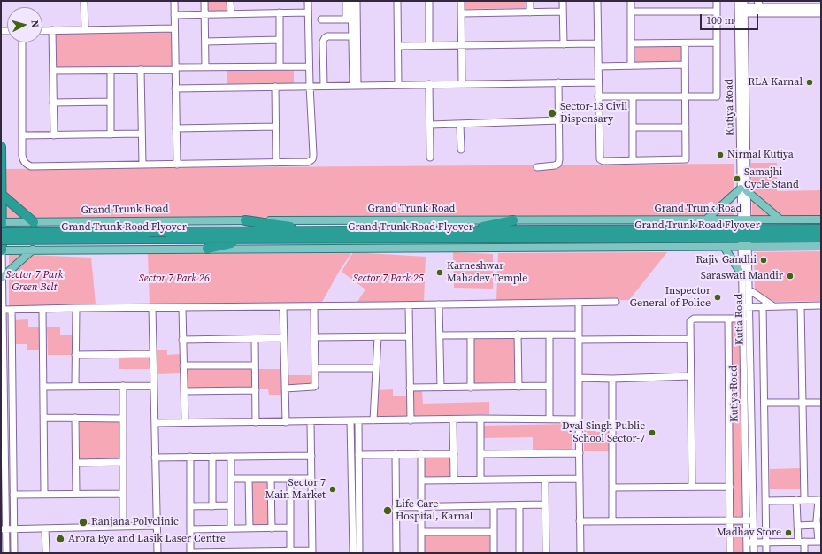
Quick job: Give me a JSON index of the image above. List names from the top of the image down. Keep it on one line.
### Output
{"streets":{"highway":["Grand Trunk Road","Grand Trunk Road Flyover"],"street":["Kutiya Road","Kutia Road"]},"crossings":[["Kutiya Road","Kutia Road"],["Grand Trunk Road","Grand Trunk Road Flyover"],["Grand Trunk Road","Kutia Road"]],"parks":["Sector 7 Park Green Belt","Sector 7 Park 26","Sector 7 Park 25"],"places":["RLA Karnal","Sector-13 Civil Dispensary","Nirmal Kutiya","Samajhi Cycle Stand","Rajiv Gandhi","Karneshwar Mahadev Temple","Saraswati Mandir","Inspector General of Police","Dyal Singh Public School Sector-7","Sector 7 Main Market","Life Care Hospital, Karnal","Ranjana Polyclinic","Madhav Store","Arora Eye and Lasik Laser Centre"],"scale_bar":"100 m","north":"right"}
